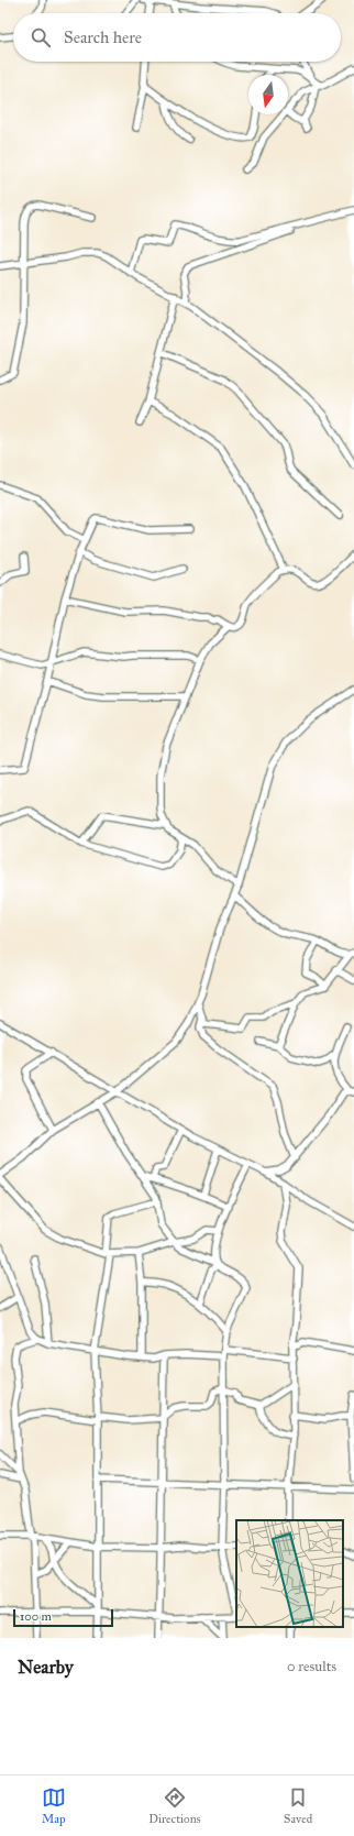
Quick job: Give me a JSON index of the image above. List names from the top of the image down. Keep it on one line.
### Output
{"scale_bar":"100 m","north":"bottom","page":{"search":"Search here","scale":"100 m","heading":["Nearby","0 results"],"nav":["Map","Directions","Saved"]}}
